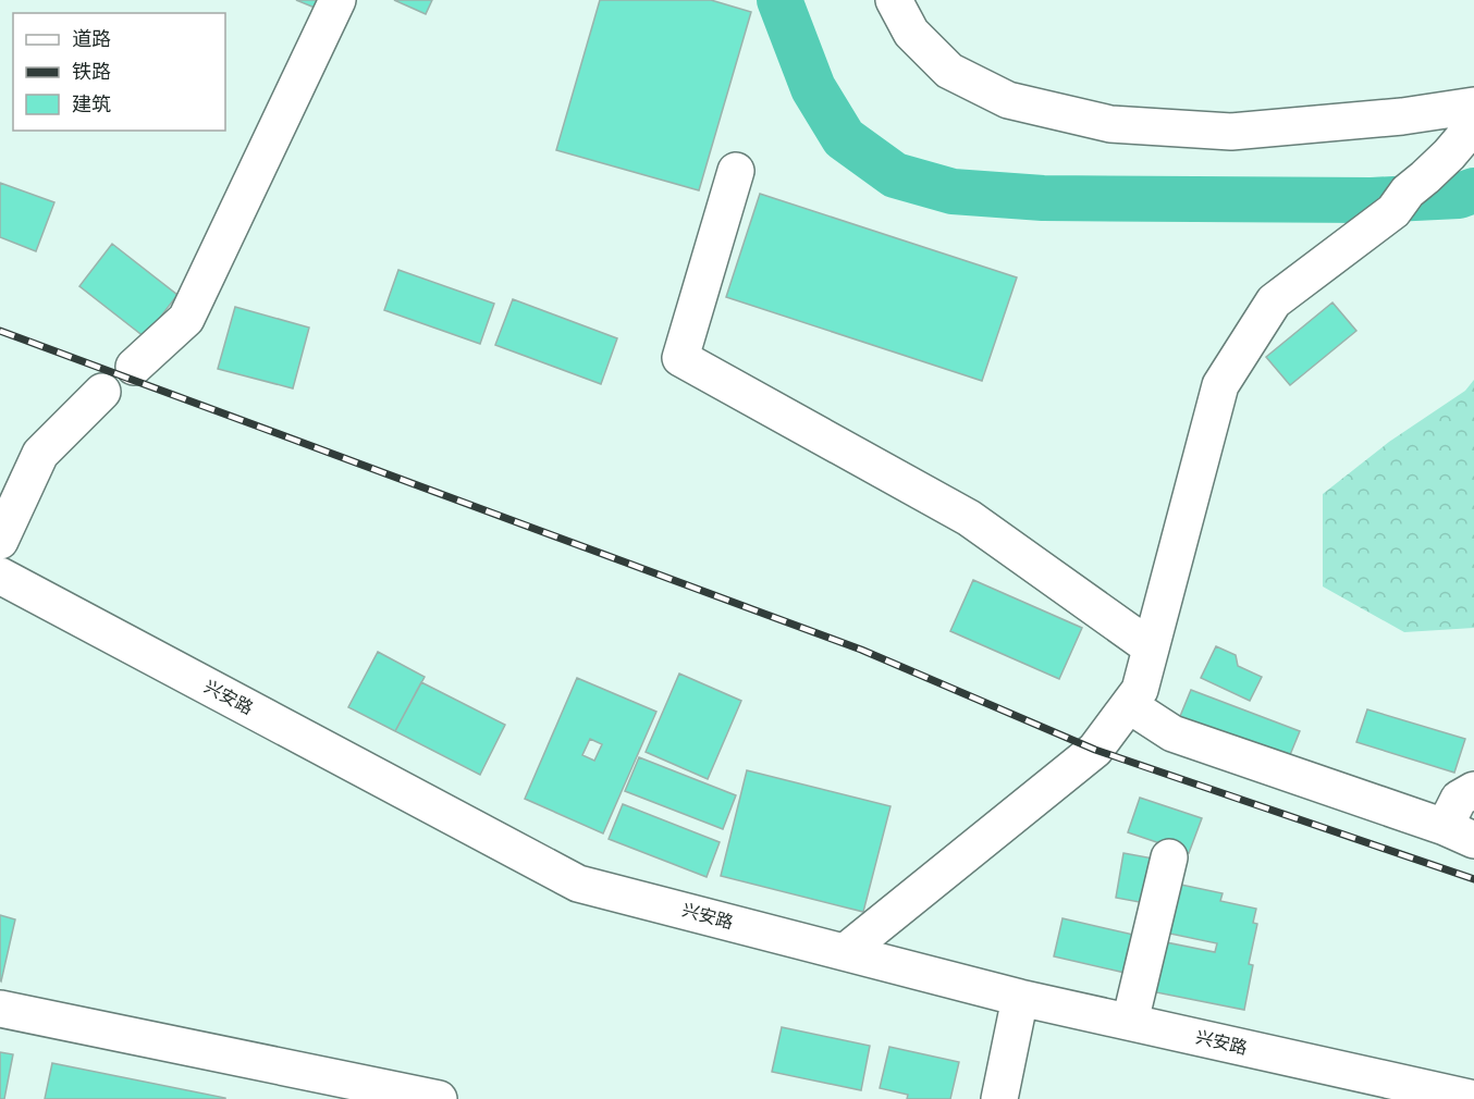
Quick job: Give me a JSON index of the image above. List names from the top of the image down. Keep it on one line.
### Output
{"streets":{"street":["兴安路"]},"legend":["道路","铁路","建筑"]}
